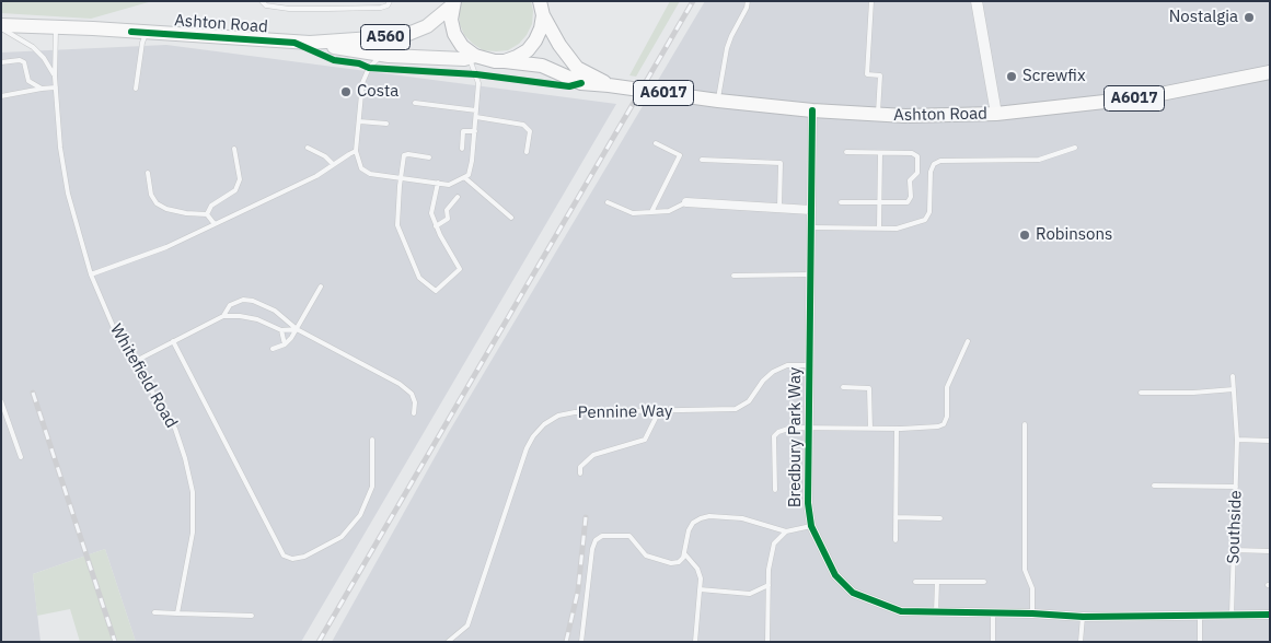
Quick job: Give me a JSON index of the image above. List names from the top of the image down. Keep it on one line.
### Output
{"streets":{"main road":["Ashton Road","A560","A6017"],"street":["Bredbury Park Way"],"lane":["Whitefield Road","Pennine Way","Southside"]},"crossings":[["Ashton Road","A560"],["Ashton Road","Whitefield Road"],["Ashton Road","Bredbury Park Way"],["Pennine Way","Bredbury Park Way"],["Bredbury Park Way","Southside"]],"places":["Nostalgia","Screwfix","Costa","Robinsons"]}
